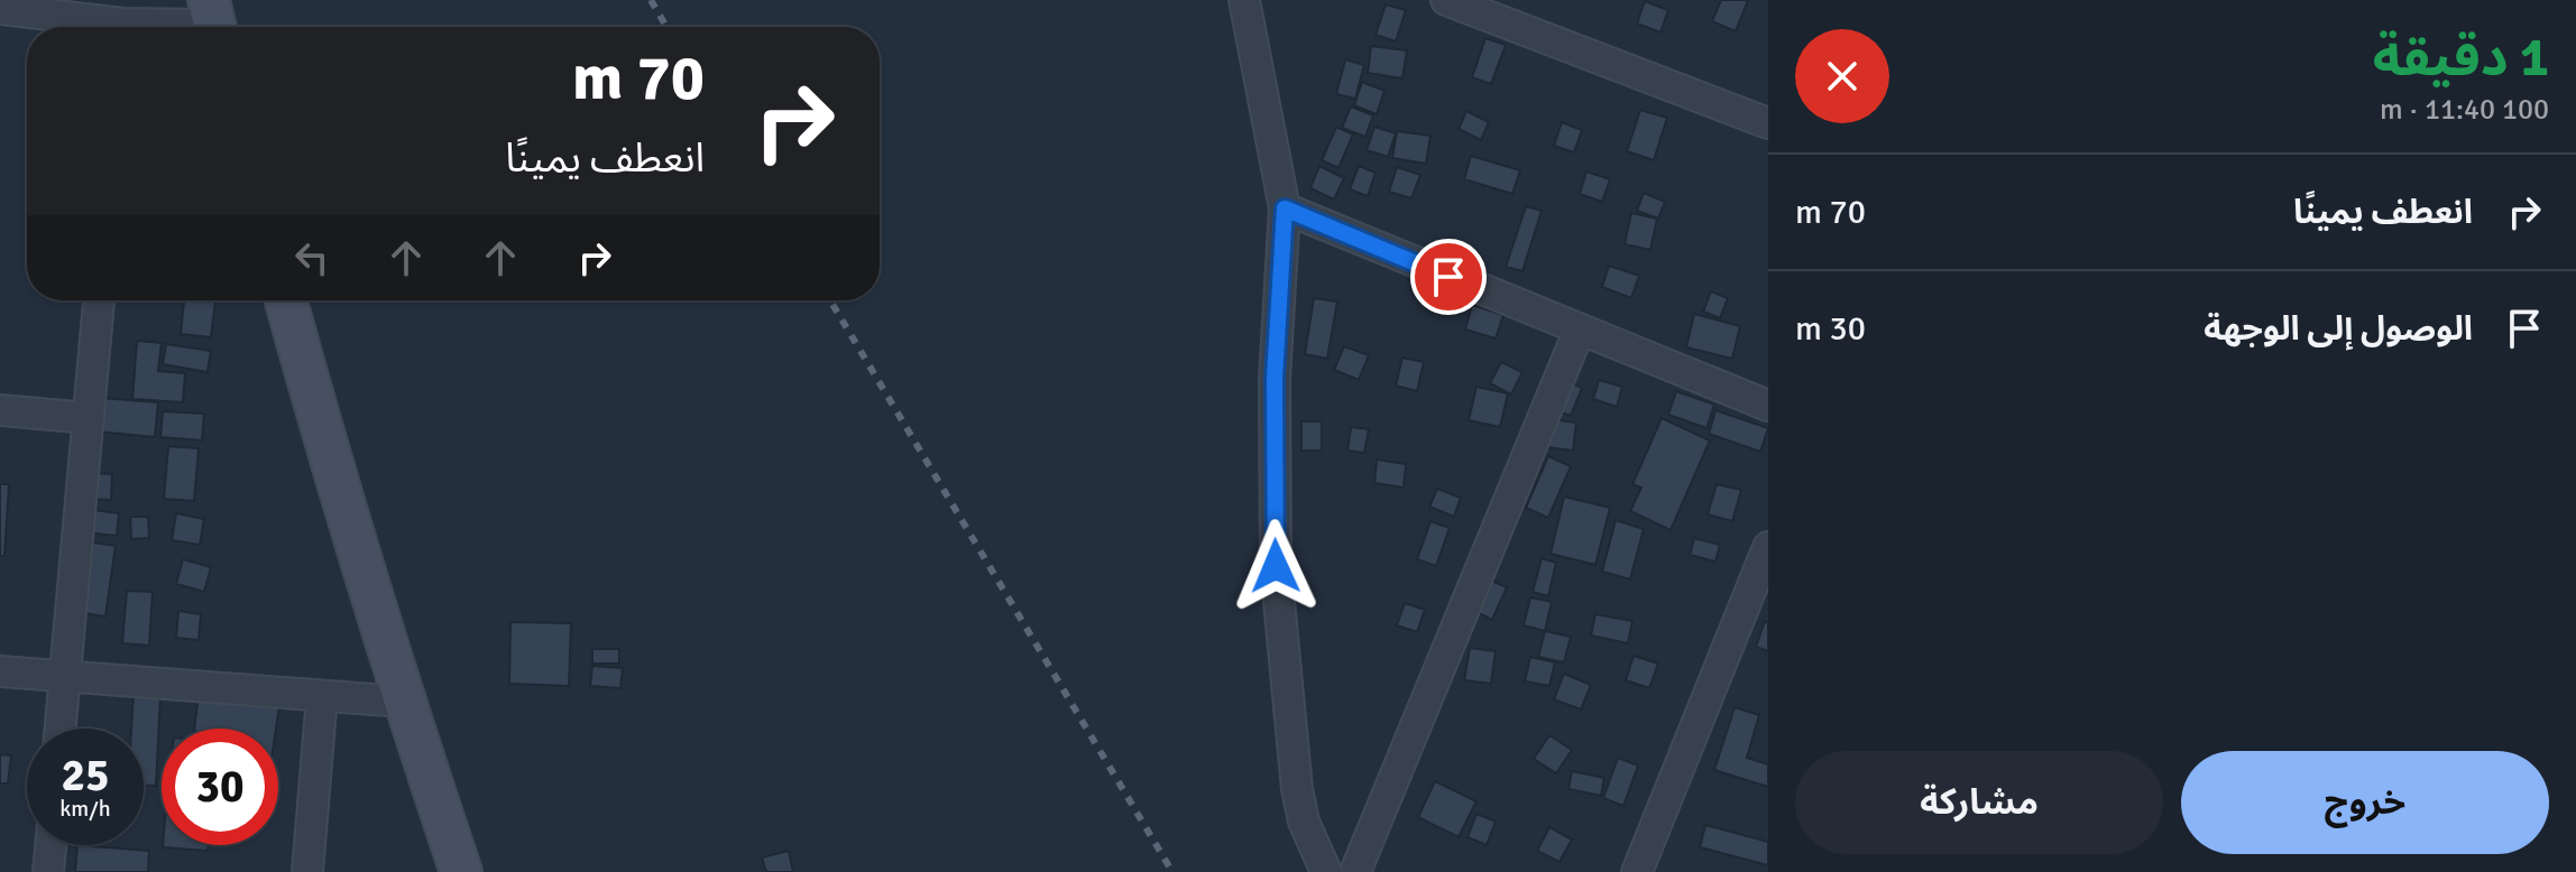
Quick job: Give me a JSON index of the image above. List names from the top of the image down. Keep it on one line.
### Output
{"page":{"heading":["1 دقيقة","100 m · 11:40"],"turn":["70 m","انعطف يمينًا"],"list":[{"name":"انعطف يمينًا","value":"70 m"},{"name":"الوصول إلى الوجهة","value":"30 m"}],"speed":"25 km/h","limit":"30","buttons":["خروج","مشاركة"]}}
